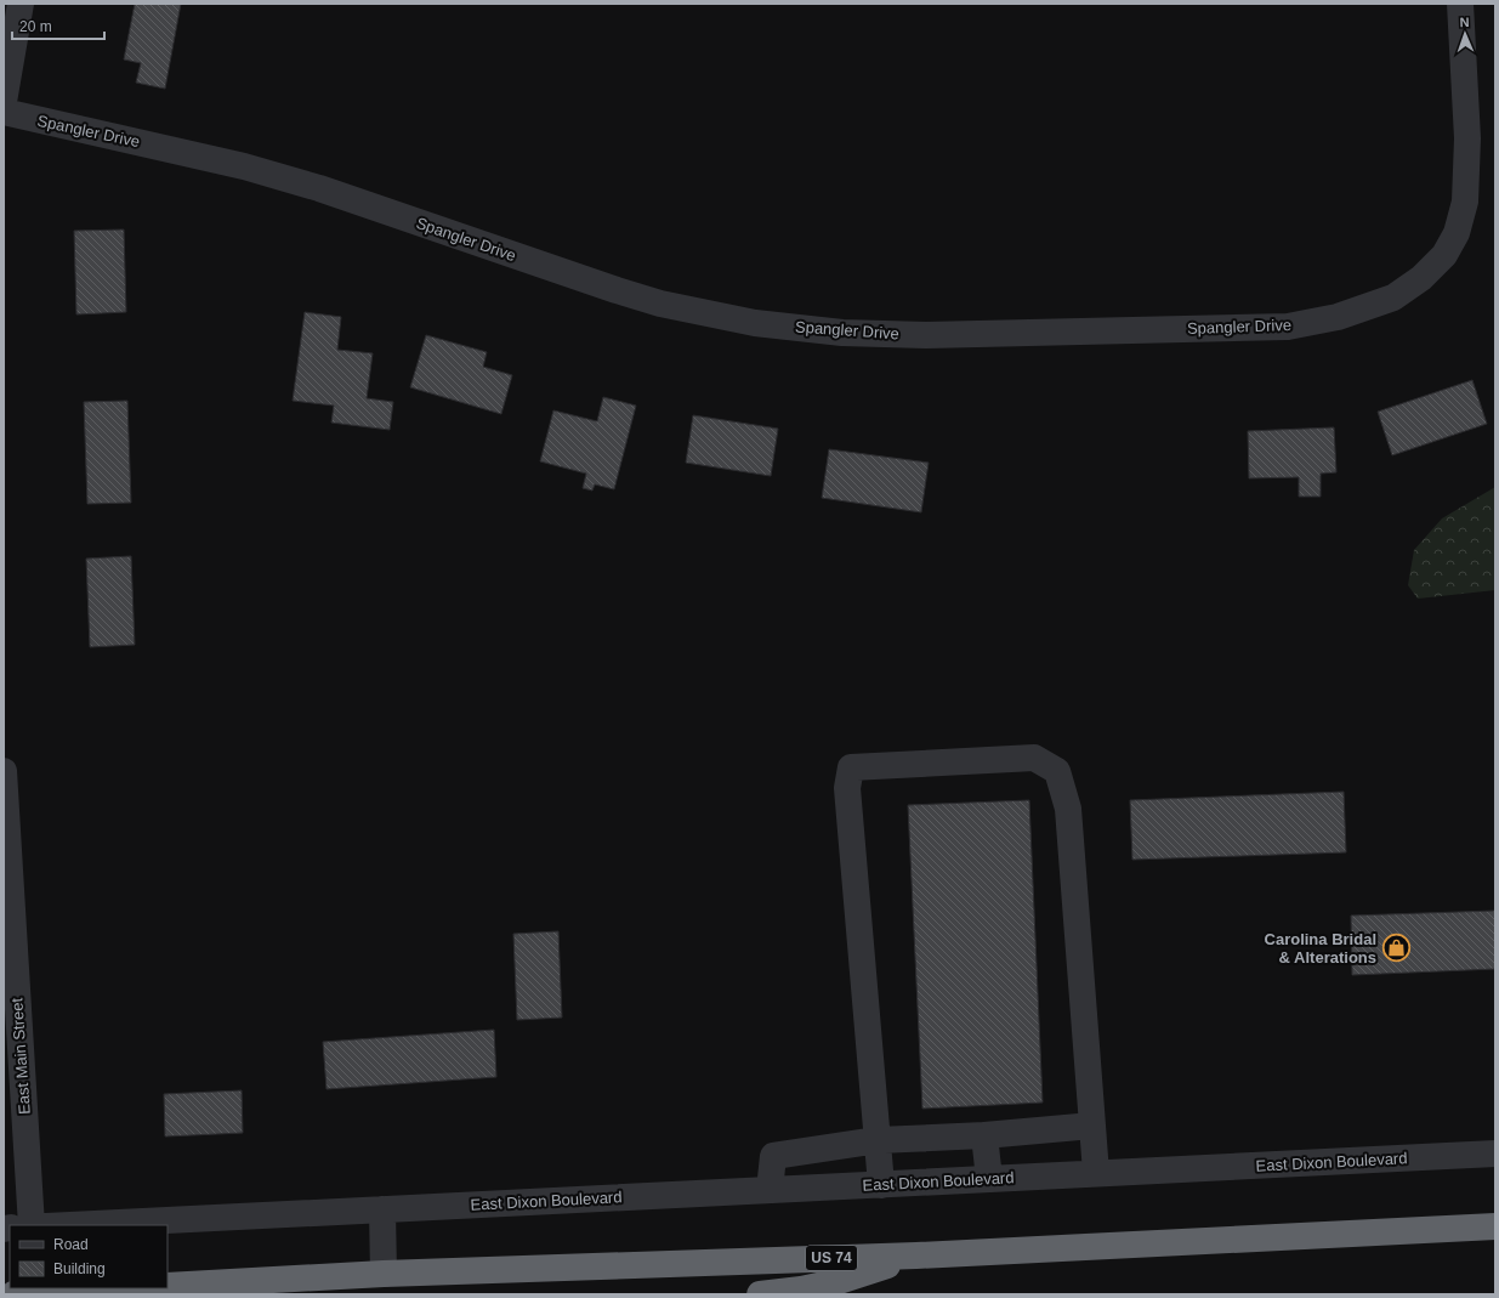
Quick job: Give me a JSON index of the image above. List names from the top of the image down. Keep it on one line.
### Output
{"streets":{"highway":["US 74"],"street":["Spangler Drive","East Main Street","East Dixon Boulevard"]},"places":{"shop":["Carolina Bridal & Alterations"]},"legend":["Road","Building"],"scale_bar":"20 m","north":"top"}
